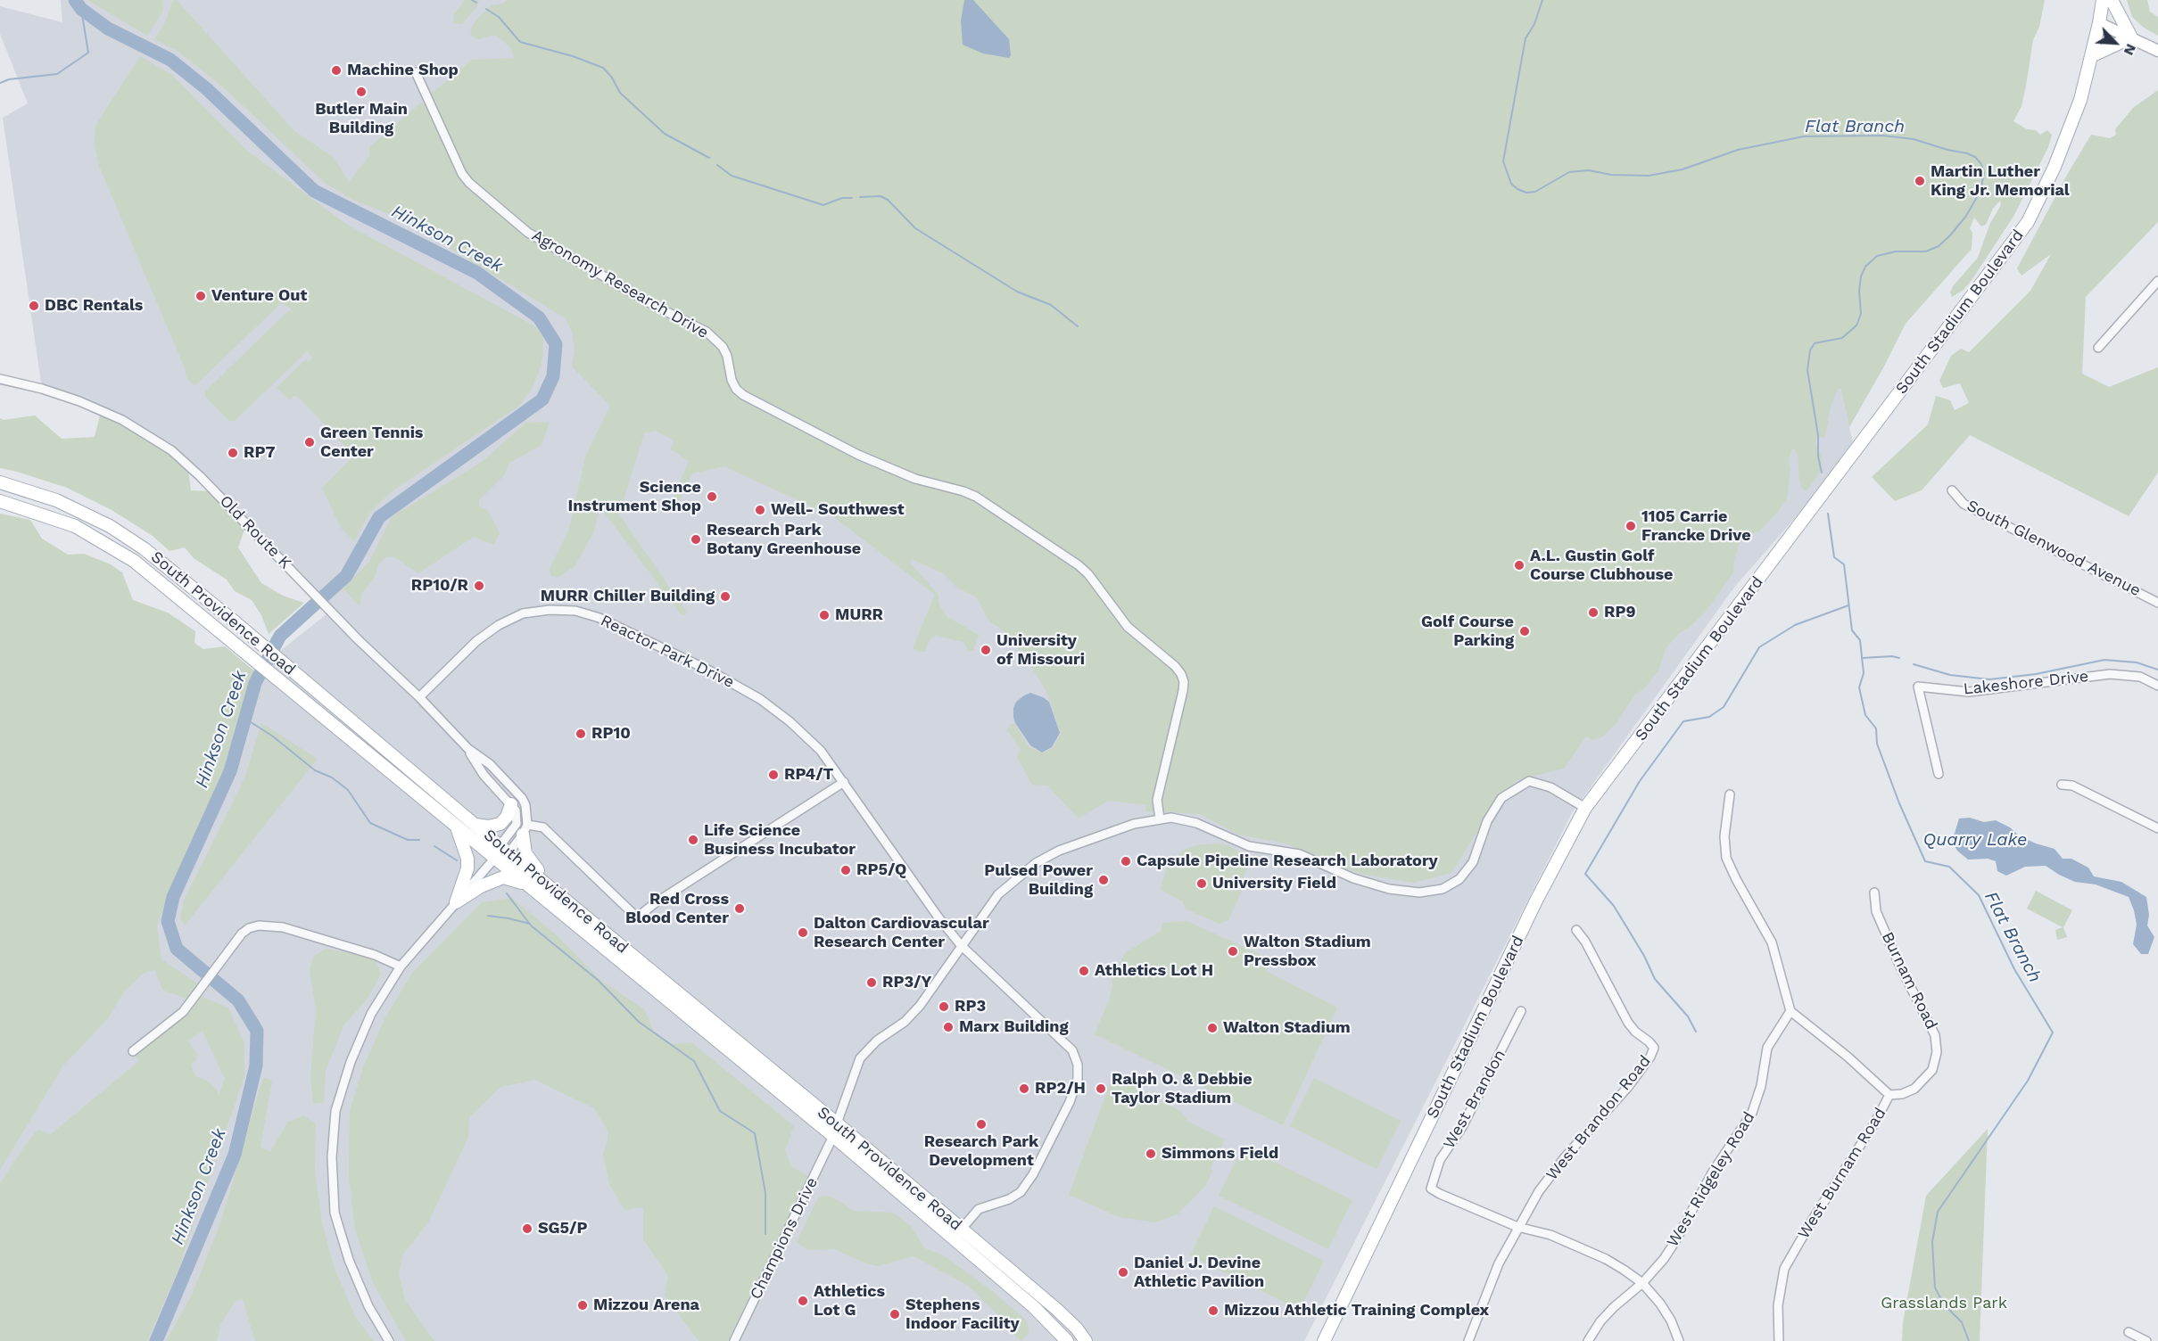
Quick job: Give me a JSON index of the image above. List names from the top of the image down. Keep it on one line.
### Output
{"streets":{"main road":["South Stadium Boulevard","South Providence Road"],"street":["Agronomy Research Drive","Old Route K","South Glenwood Avenue","Reactor Park Drive","Lakeshore Drive","Burnam Road","West Brandon","West Brandon Road","West Burnam Road","West Ridgeley Road","Champions Drive"]},"crossings":[["Old Route K","South Providence Road"],["Old Route K","Reactor Park Drive"],["South Providence Road","Reactor Park Drive"],["South Providence Road","Champions Drive"],["Burnam Road","West Burnam Road"],["West Brandon","West Brandon Road"]],"water":["Flat Branch","Hinkson Creek","Quarry Lake"],"parks":["Grasslands Park"],"places":["Machine Shop","Butler Main Building","Martin Luther King Jr. Memorial","Venture Out","DBC Rentals","Green Tennis Center","RP7","Science Instrument Shop","Well- Southwest","1105 Carrie Francke Drive","Research Park Botany Greenhouse","A.L. Gustin Golf Course Clubhouse","RP10/R","MURR Chiller Building","RP9","MURR","Golf Course Parking","University of Missouri","RP10","RP4/T","Life Science Business Incubator","Capsule Pipeline Research Laboratory","RP5/Q","Pulsed Power Building","University Field","Red Cross Blood Center","Dalton Cardiovascular Research Center","Walton Stadium Pressbox","Athletics Lot H","RP3/Y","RP3","Marx Building","Walton Stadium","RP2/H","Ralph O. & Debbie Taylor Stadium","Research Park Development","Simmons Field","SG5/P","Daniel J. Devine Athletic Pavilion","Athletics Lot G","Mizzou Arena","Mizzou Athletic Training Complex","Stephens Indoor Facility"],"north":"bottom right"}
